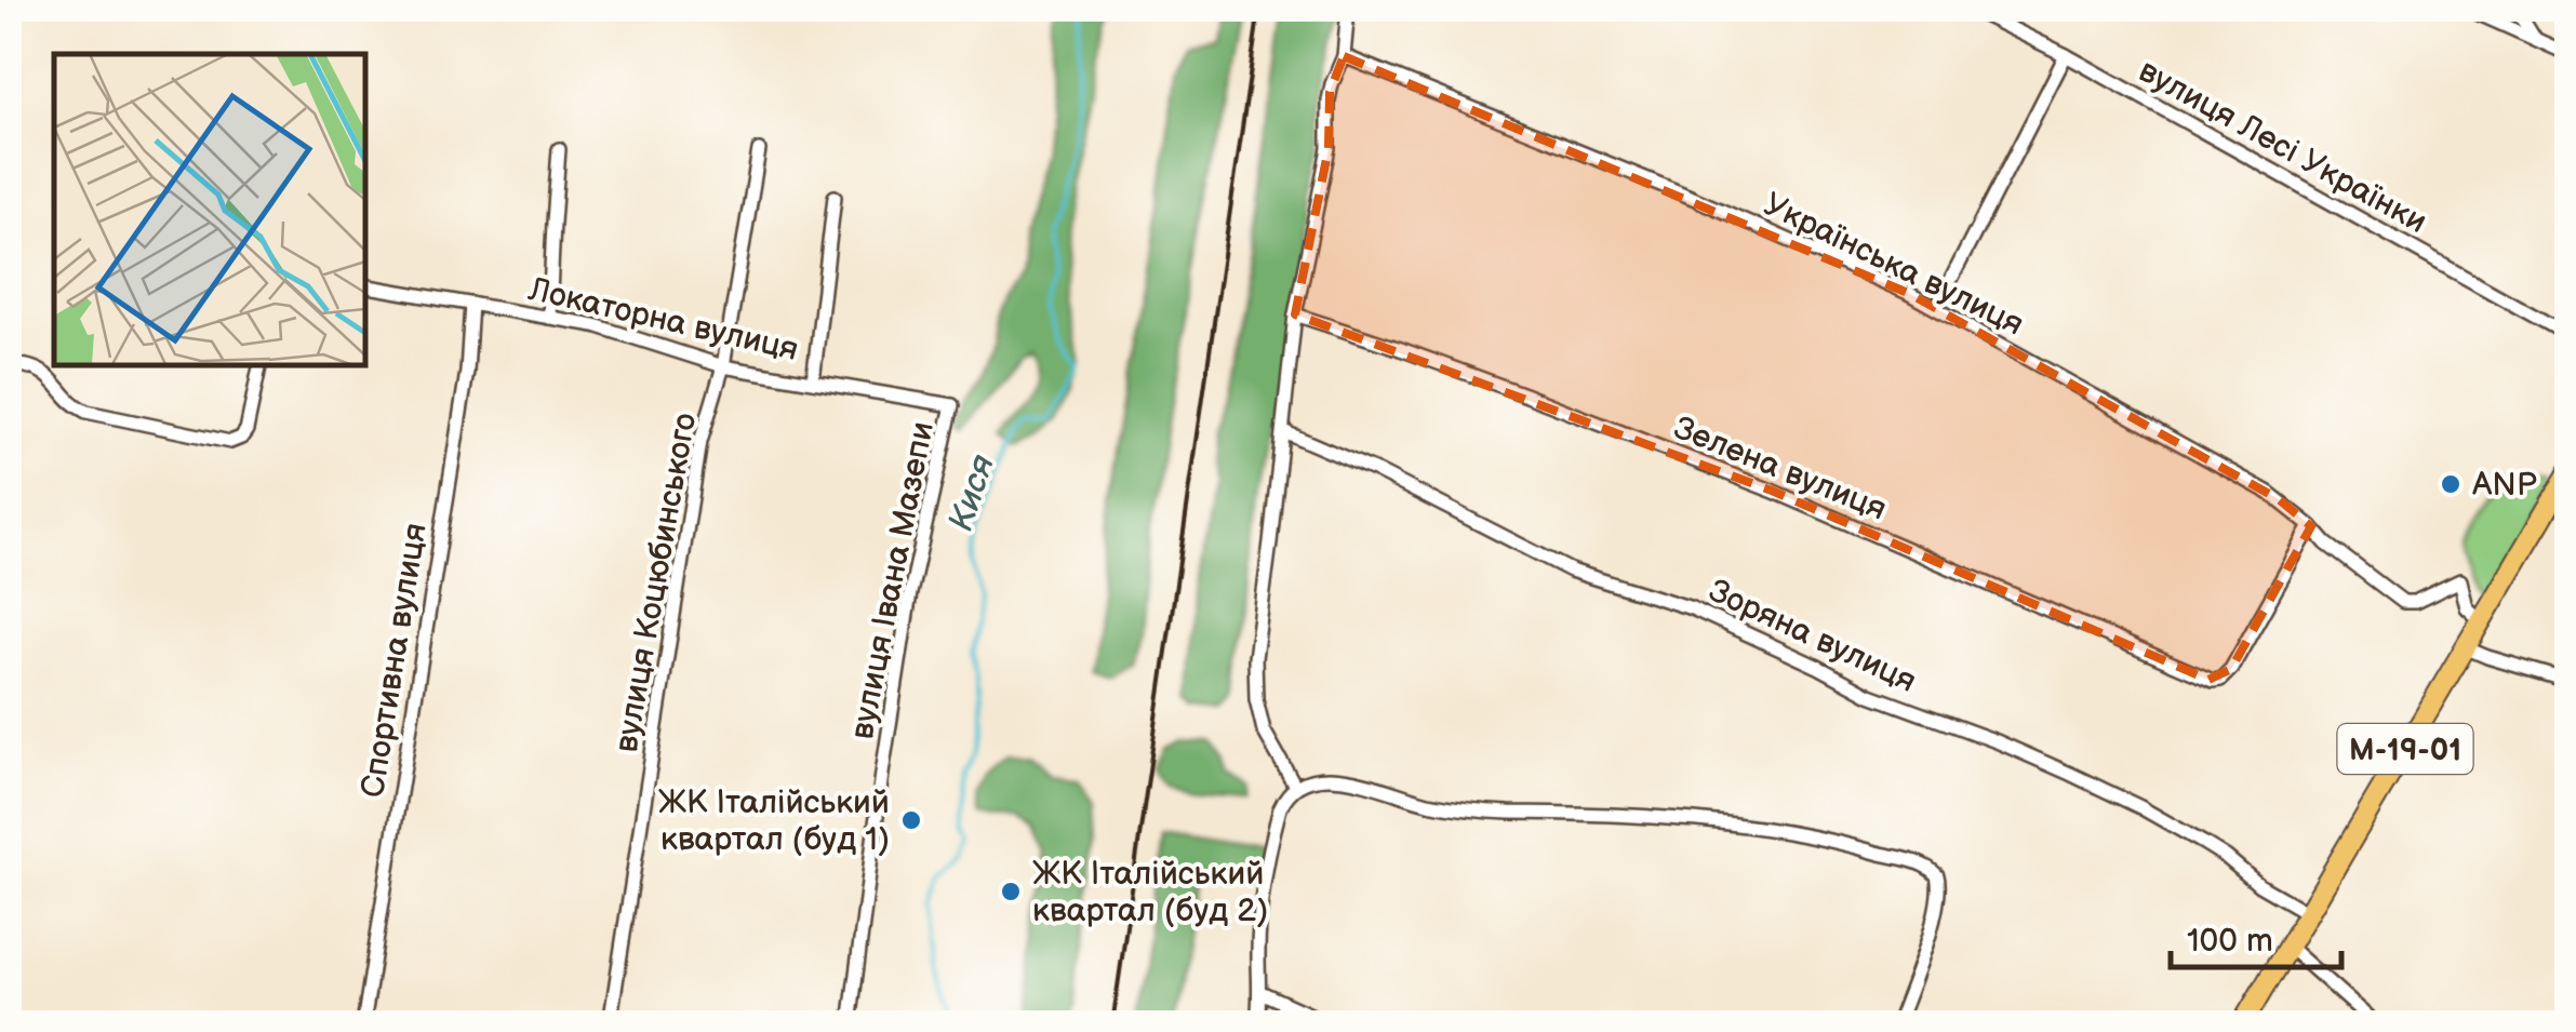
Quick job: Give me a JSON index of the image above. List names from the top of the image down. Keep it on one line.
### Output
{"streets":{"main road":["М-19-01"],"street":["вулиця Лесі Українки","Українська вулиця","Локаторна вулиця","Зелена вулиця","вулиця Івана Мазепи","вулиця Коцюбинського","Зоряна вулиця","Спортивна вулиця"]},"crossings":[["Українська вулиця","Зелена вулиця"],["Українська вулиця","М-19-01"],["Локаторна вулиця","вулиця Івана Мазепи"],["Локаторна вулиця","вулиця Коцюбинського"],["Локаторна вулиця","Спортивна вулиця"],["Зоряна вулиця","М-19-01"]],"water":["Кися"],"places":["ANP","ЖК Італійський квартал (буд 1)","ЖК Італійський квартал (буд 2)"],"scale_bar":"100 m"}
